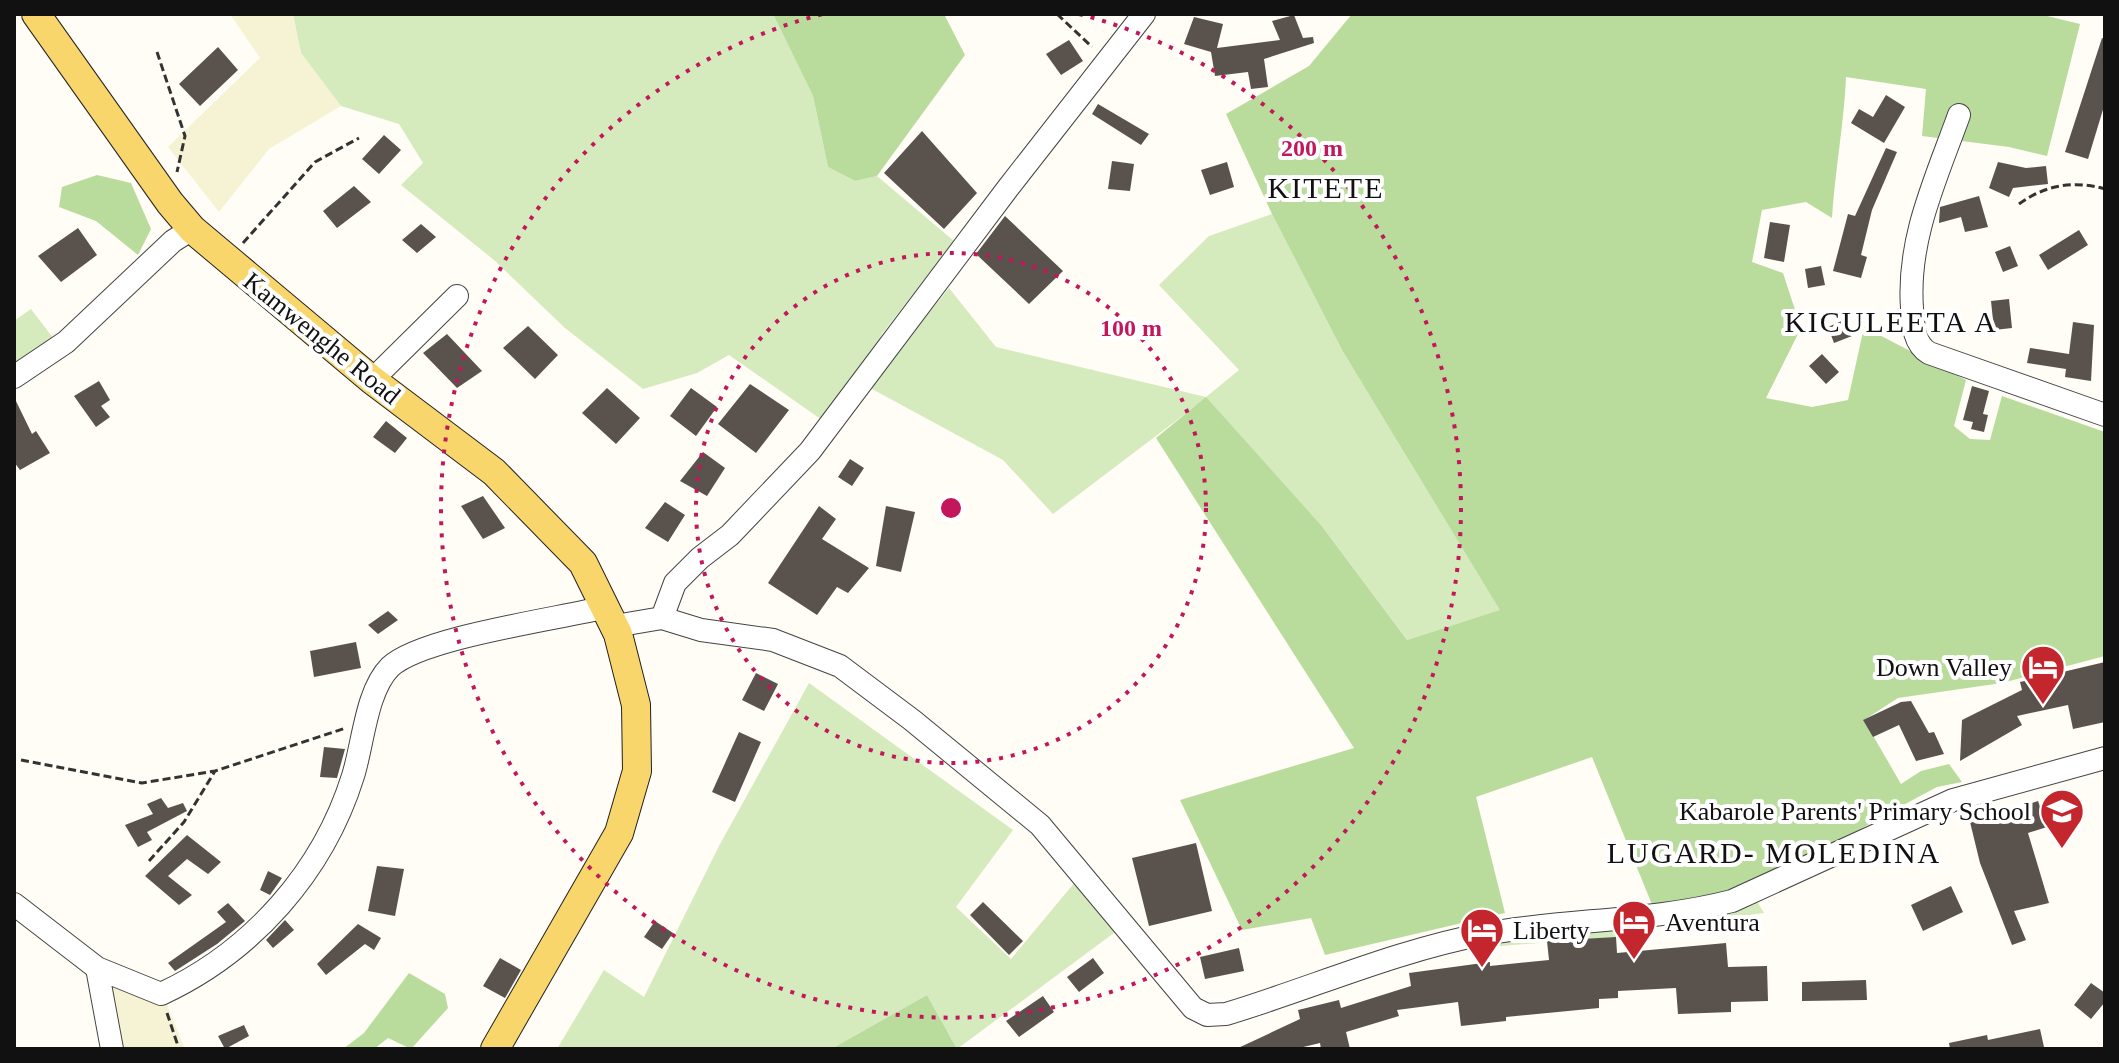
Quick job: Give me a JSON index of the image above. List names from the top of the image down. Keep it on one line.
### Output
{"streets":{"main road":["Kamwenghe Road"]},"districts":["KITETE","KICULEETA A","LUGARD- MOLEDINA"],"places":{"hotel":["Down Valley","Aventura","Liberty"],"school or university":["Kabarole Parents' Primary School"]},"rings":["200 m","100 m"]}
